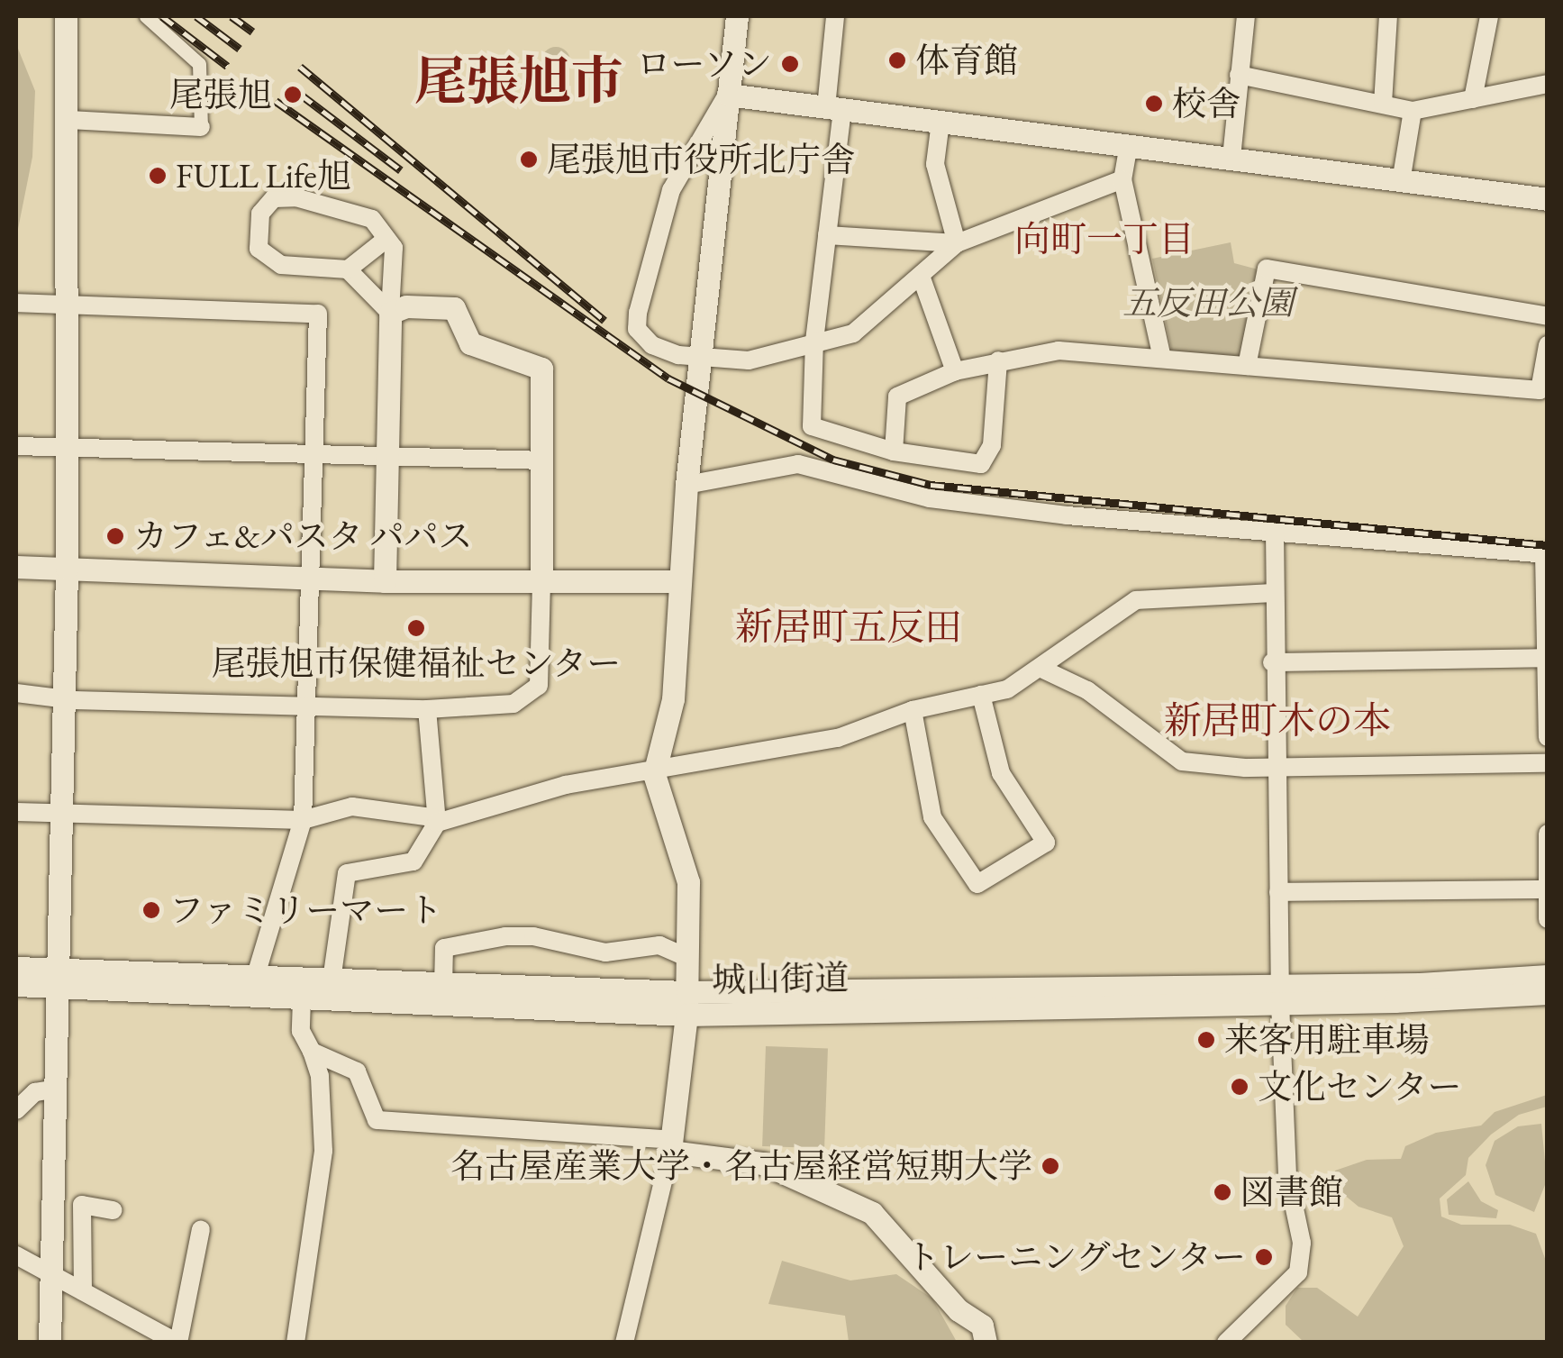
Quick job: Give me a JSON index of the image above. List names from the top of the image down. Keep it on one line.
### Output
{"streets":{"street":["城山街道"]},"districts":["尾張旭市","向町一丁目","新居町五反田","新居町木の本"],"parks":["五反田公園"],"places":["体育館","ローソン","尾張旭","校舎","尾張旭市役所北庁舎","FULL Life旭","カフェ&パスタ パパス","尾張旭市保健福祉センター","ファミリーマート","来客用駐車場","文化センター","名古屋産業大学・名古屋経営短期大学","図書館","トレーニングセンター"]}
